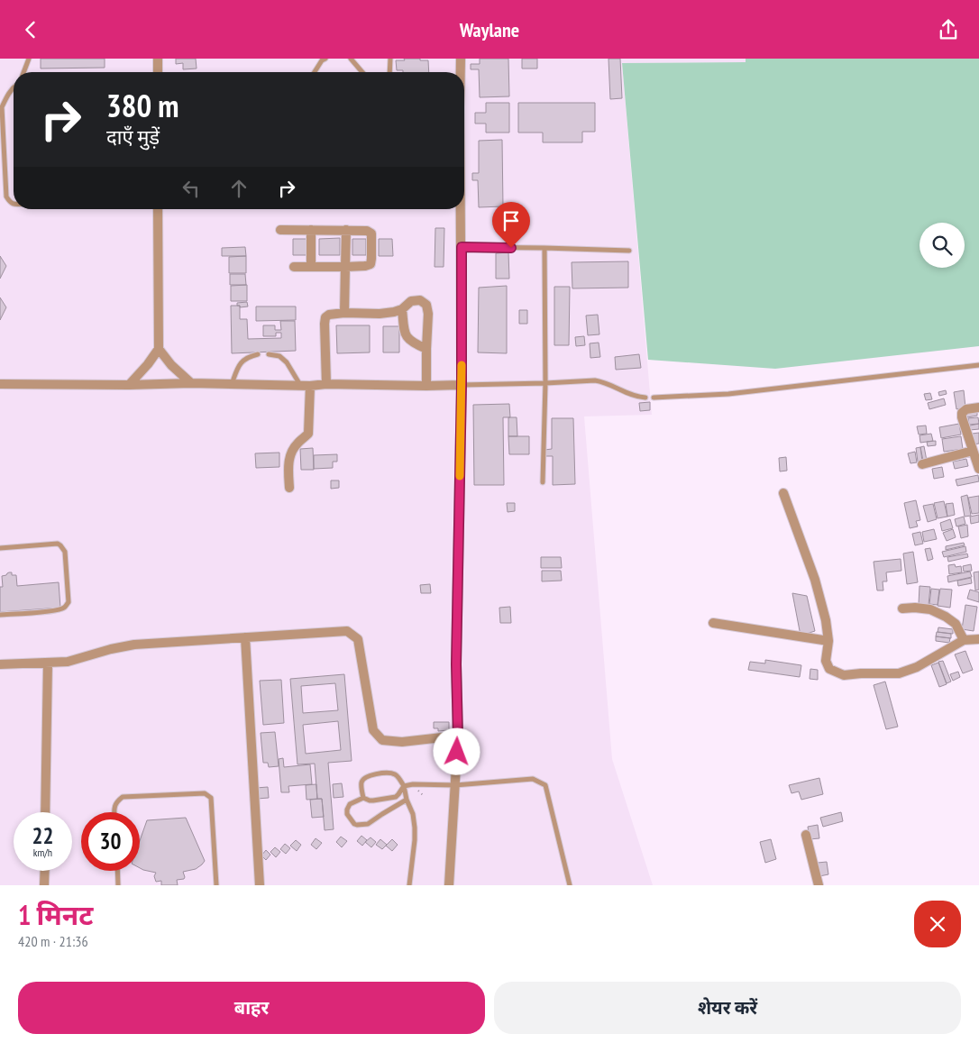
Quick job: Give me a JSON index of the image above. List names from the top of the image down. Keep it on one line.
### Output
{"page":{"header":"Waylane","turn":["380 m","दाएँ मुड़ें"],"speed":"22 km/h","limit":"30","heading":["1 मिनट","420 m · 21:36"],"buttons":["बाहर","शेयर करें"]}}
